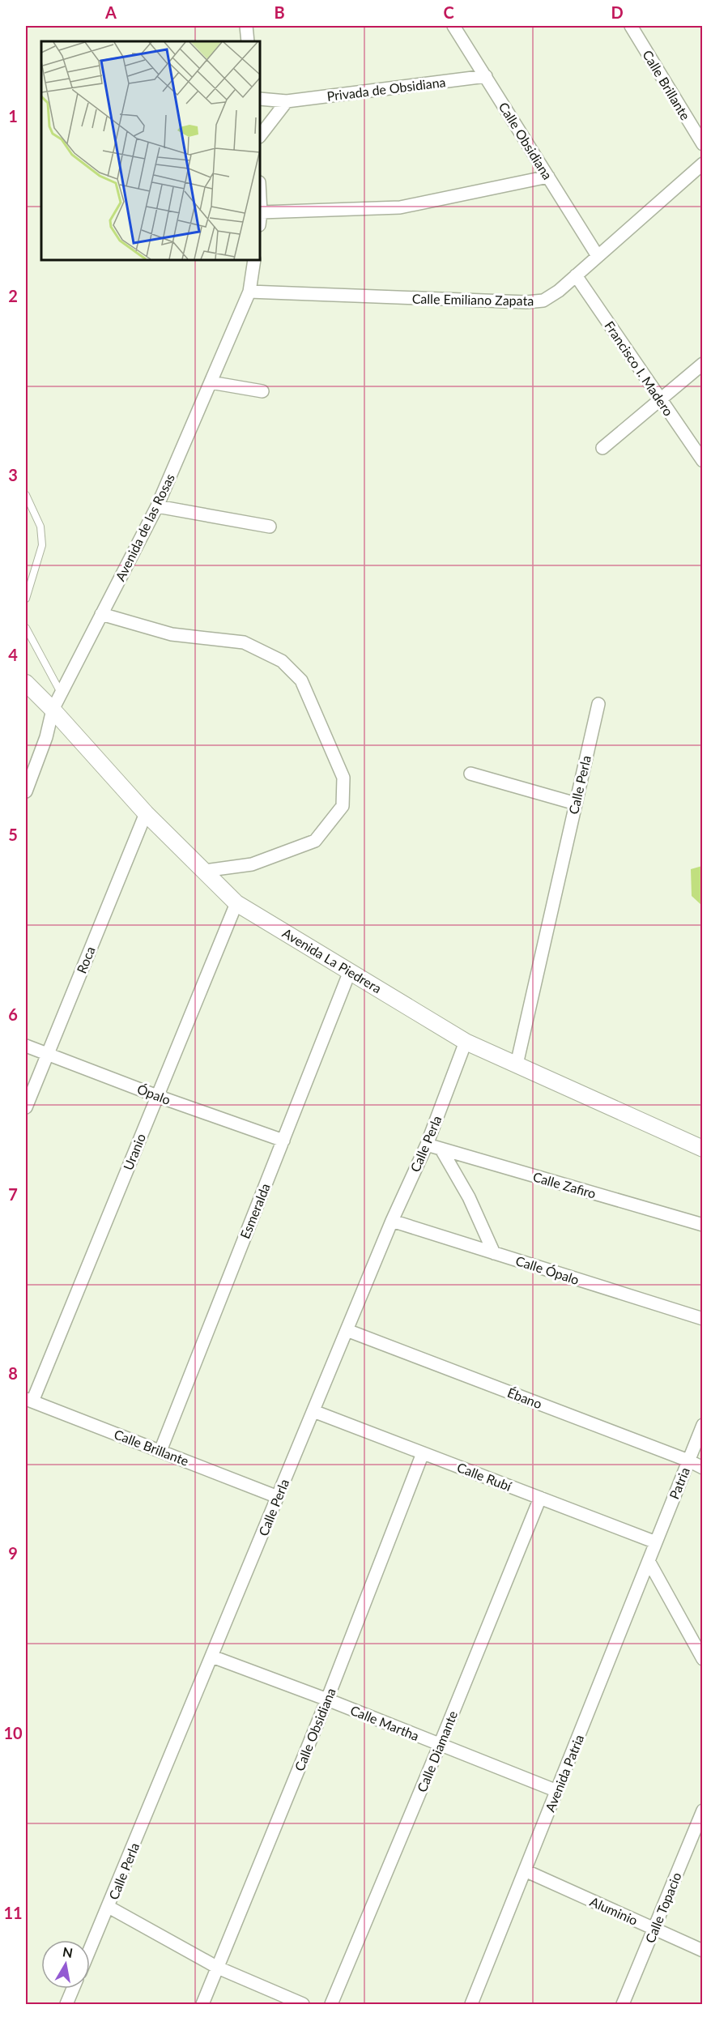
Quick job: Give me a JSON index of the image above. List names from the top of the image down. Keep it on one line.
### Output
{"streets":{"street":["Calle Brillante","Privada de Obsidiana","Calle Obsidiana","Calle Emiliano Zapata","Francisco I. Madero","Avenida de las Rosas","Calle Perla","Roca","Avenida La Piedrera","Ópalo","Uranio","Calle Zafiro","Esmeralda","Calle Ópalo","Ébano","Calle Rubí","Patria","Calle Martha","Calle Diamante","Avenida Patria","Calle Topacio","Aluminio"]},"crossings":[["Calle Brillante","Calle Perla"],["Calle Brillante","Uranio"],["Calle Brillante","Esmeralda"],["Privada de Obsidiana","Calle Obsidiana"],["Calle Obsidiana","Calle Emiliano Zapata"],["Calle Obsidiana","Calle Rubí"],["Calle Obsidiana","Calle Martha"],["Calle Emiliano Zapata","Francisco I. Madero"],["Calle Emiliano Zapata","Avenida de las Rosas"],["Avenida de las Rosas","Avenida La Piedrera"],["Calle Perla","Avenida La Piedrera"],["Calle Perla","Calle Zafiro"],["Calle Perla","Calle Ópalo"],["Calle Perla","Ébano"],["Calle Perla","Calle Rubí"],["Calle Perla","Calle Martha"],["Roca","Avenida La Piedrera"],["Roca","Ópalo"],["Avenida La Piedrera","Uranio"],["Avenida La Piedrera","Esmeralda"],["Ópalo","Uranio"],["Ópalo","Esmeralda"],["Ébano","Patria"],["Calle Rubí","Patria"],["Calle Rubí","Calle Diamante"],["Calle Rubí","Avenida Patria"],["Patria","Avenida Patria"],["Calle Martha","Calle Diamante"],["Calle Martha","Avenida Patria"],["Avenida Patria","Aluminio"],["Calle Topacio","Aluminio"]],"north":"top","grid":{"columns":["A","B","C","D"],"rows":["1","2","3","4","5","6","7","8","9","10","11"]}}
